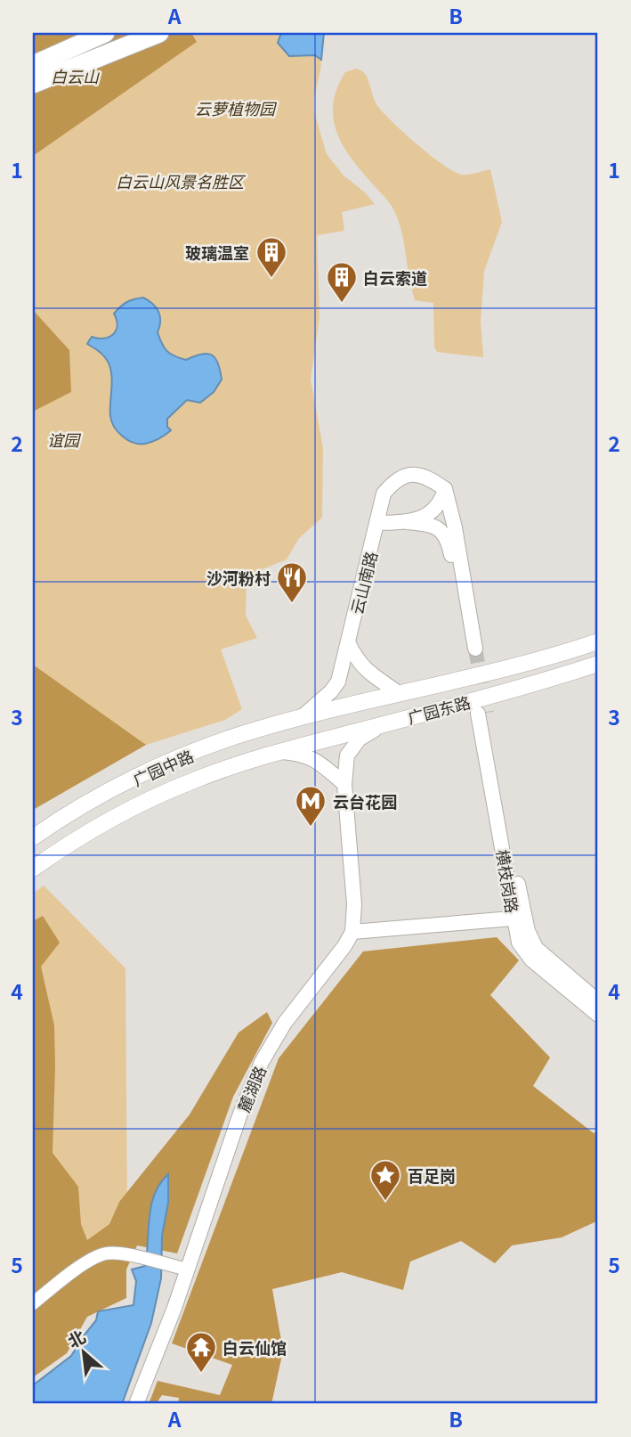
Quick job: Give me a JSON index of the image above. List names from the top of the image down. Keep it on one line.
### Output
{"streets":{"main road":["云山南路","广园东路","广园中路","横枝岗路","麓湖路"]},"crossings":[["云山南路","广园东路"],["云山南路","广园中路"],["广园东路","广园中路"]],"parks":["白云山","云萝植物园","白云山风景名胜区","谊园"],"places":{"building":["玻璃温室","白云索道"],"restaurant":["沙河粉村"],"metro station":["云台花园"],"place":["百足岗"],"temple":["白云仙馆"]},"north":"top left","grid":{"columns":["A","B"],"rows":["1","2","3","4","5"]}}
